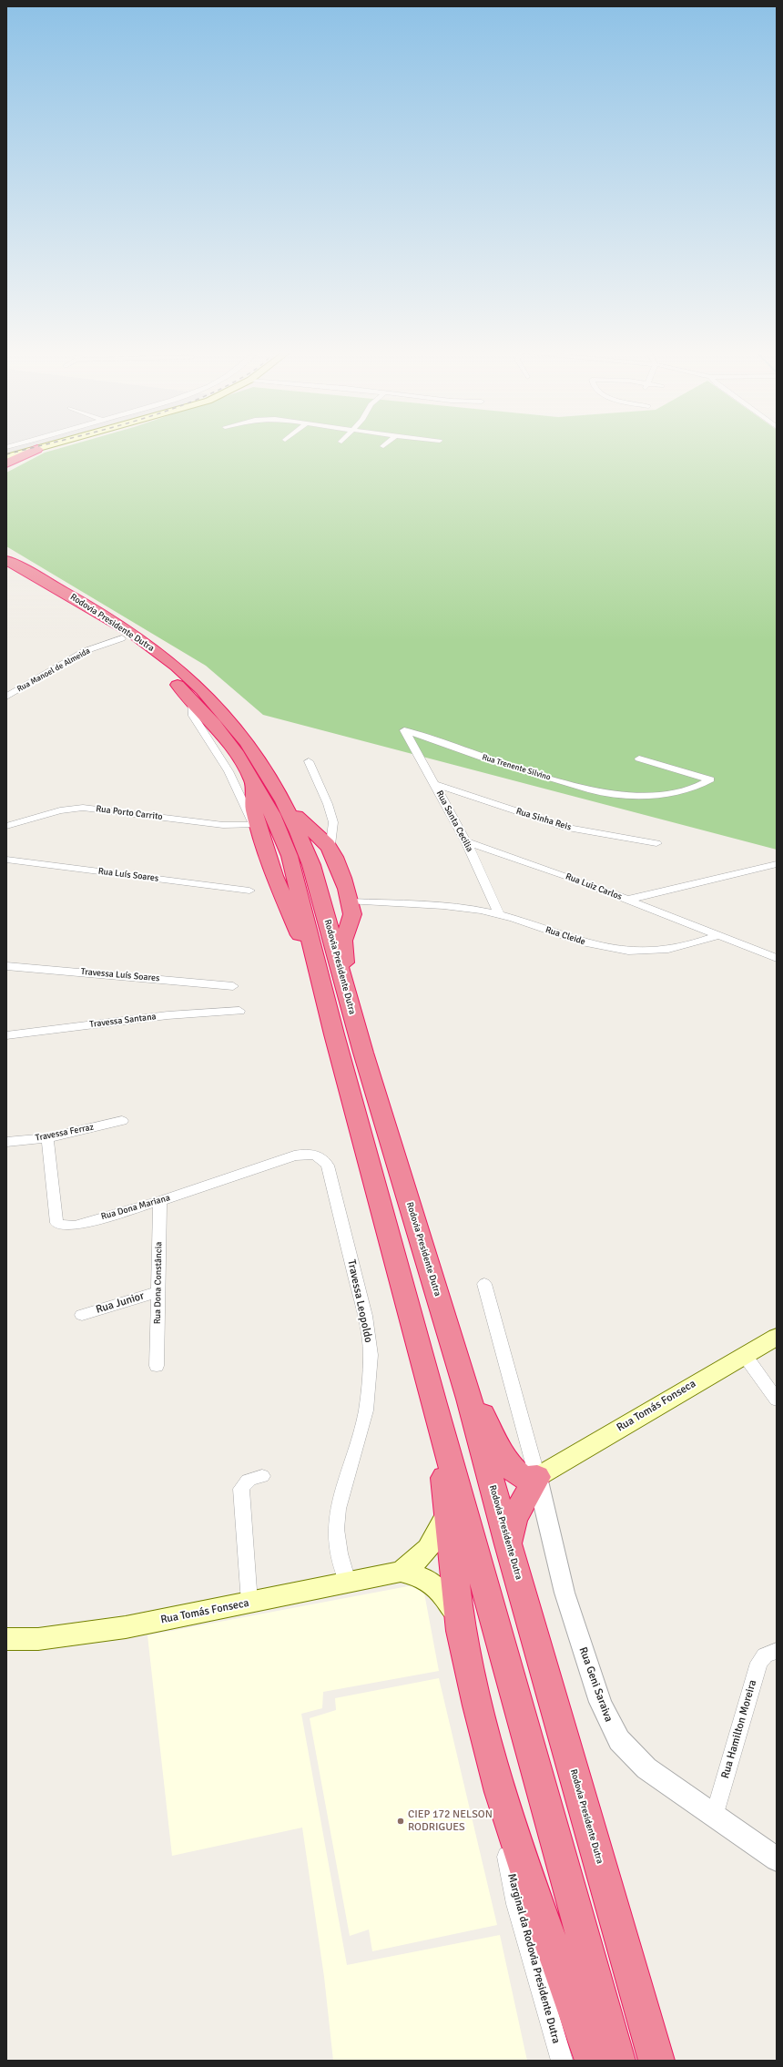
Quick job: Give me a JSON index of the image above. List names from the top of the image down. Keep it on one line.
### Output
{"streets":{"highway":["Rodovia Presidente Dutra"],"main road":["Rua Tomás Fonseca"],"street":["Rua Manoel de Almeida","Rua Trenente Silvino","Rua Porto Carrito","Rua Sinha Reis","Rua Santa Cecilia","Rua Luís Soares","Rua Luiz Carlos","Rua Cleide","Travessa Luís Soares","Travessa Santana","Travessa Ferraz","Rua Dona Mariana","Rua Dona Constância","Travessa Leopoldo","Rua Junior","Rua Geni Saraiva","Rua Hamilton Moreira","Marginal da Rodovia Presidente Dutra"]},"crossings":[["Rodovia Presidente Dutra","Rua Manoel de Almeida"],["Rua Trenente Silvino","Rua Santa Cecilia"],["Rua Sinha Reis","Rua Santa Cecilia"],["Rua Santa Cecilia","Rua Luiz Carlos"],["Rua Santa Cecilia","Rua Cleide"],["Rua Luiz Carlos","Rua Cleide"],["Travessa Ferraz","Rua Dona Mariana"],["Rua Dona Mariana","Rua Dona Constância"],["Rua Dona Mariana","Travessa Leopoldo"],["Rua Dona Constância","Rua Junior"],["Travessa Leopoldo","Rua Tomás Fonseca"],["Rua Tomás Fonseca","Rua Geni Saraiva"],["Rua Geni Saraiva","Rua Hamilton Moreira"]],"places":["CIEP 172 NELSON RODRIGUES"]}
